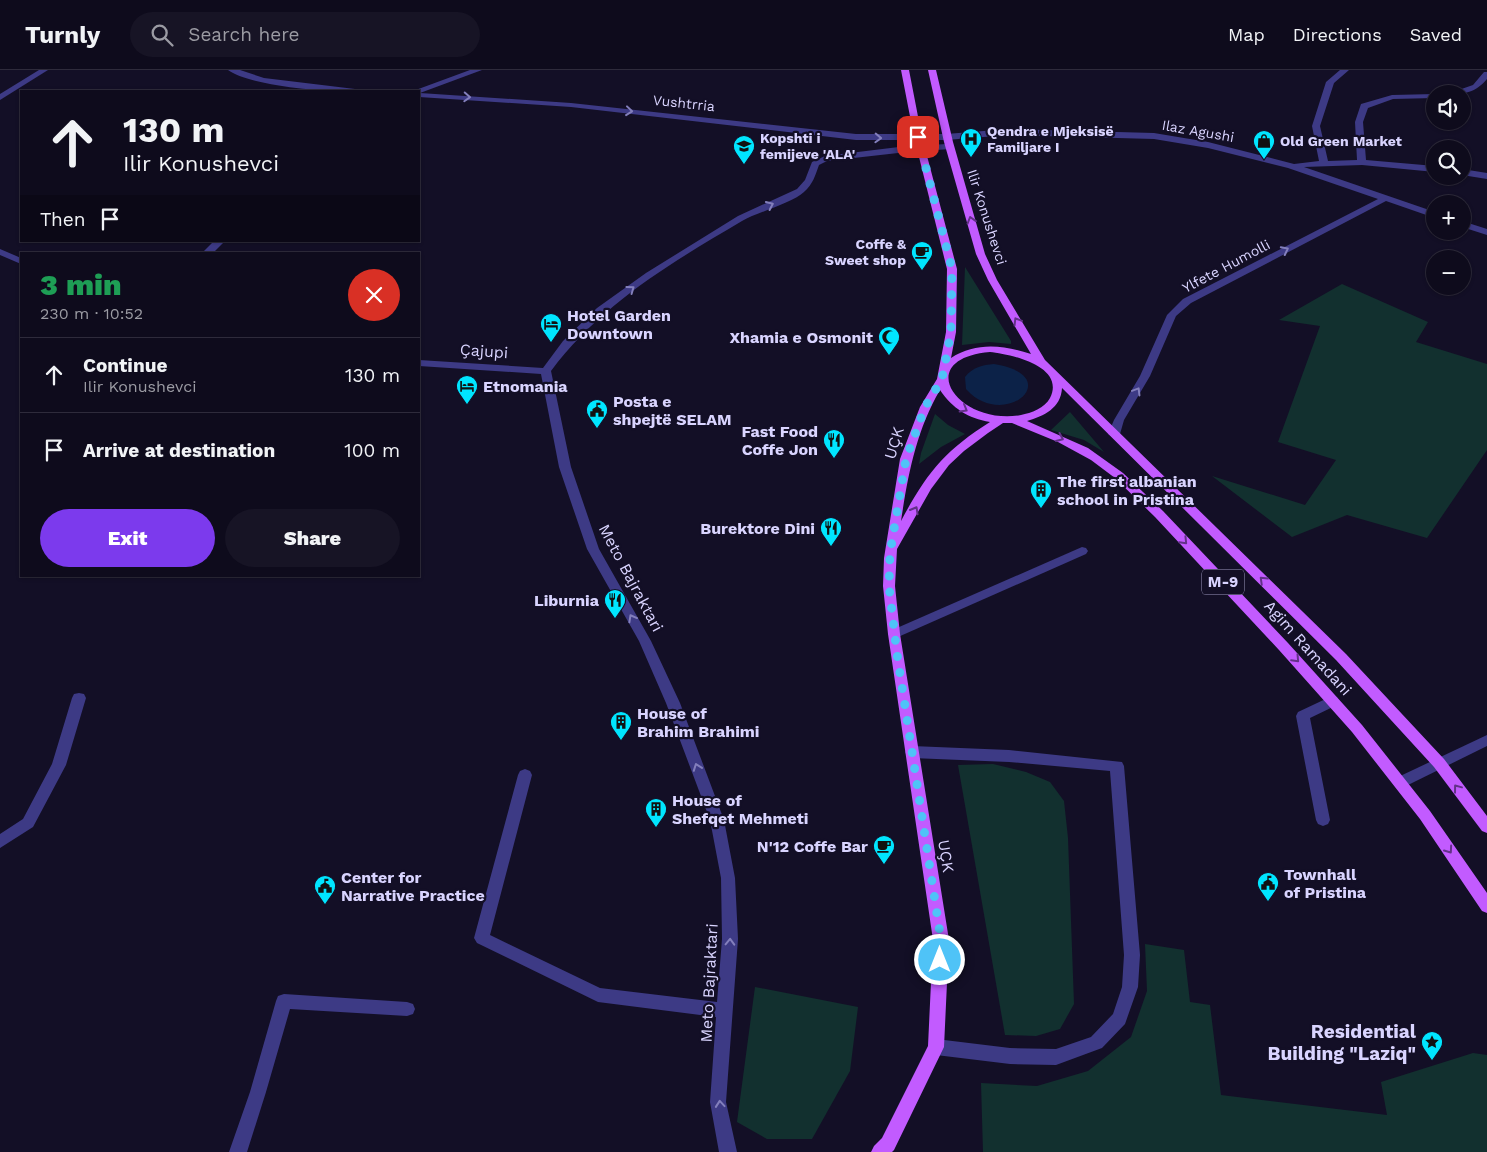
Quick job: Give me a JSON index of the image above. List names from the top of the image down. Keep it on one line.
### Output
{"streets":{"main road":["Ilir Konushevci","UÇK","M-9","Agim Ramadani"],"street":["Vushtrria","Ilaz Agushi","Ylfete Humolli","Çajupi","Meto Bajraktari"]},"crossings":[["Ilaz Agushi","Ilir Konushevci"],["Ilaz Agushi","Ylfete Humolli"],["Ilir Konushevci","UÇK"],["Ilir Konushevci","M-9"],["Ilir Konushevci","Agim Ramadani"],["Ylfete Humolli","Agim Ramadani"],["Çajupi","Meto Bajraktari"],["UÇK","M-9"],["UÇK","Agim Ramadani"],["M-9","Agim Ramadani"]],"one_way":["Vushtrria","Ylfete Humolli","Meto Bajraktari"],"places":{"hospital":["Qendra e Mjeksisë Familjare I"],"shop":["Old Green Market"],"school or university":["Kopshti i femijeve 'ALA'"],"cafe":["Coffe & Sweet shop","N'12 Coffe Bar"],"hotel":["Hotel Garden Downtown","Etnomania"],"mosque":["Xhamia e Osmonit"],"public building":["Posta e shpejtë SELAM","Townhall of Pristina","Center for Narrative Practice"],"restaurant":["Fast Food Coffe Jon","Burektore Dini","Liburnia"],"building":["The first albanian school in Pristina","House of Brahim Brahimi","House of Shefqet Mehmeti"],"place":["Residential Building \"Laziq\""]},"page":{"header":"Turnly","search":"Search here","nav":["Map","Directions","Saved"],"map_buttons":["+","−"],"turn":["130 m","Ilir Konushevci"],"then":"Then","heading":["3 min","230 m · 10:52"],"list":[{"name":"Continue","note":"Ilir Konushevci","value":"130 m"},{"name":"Arrive at destination","value":"100 m"}],"buttons":["Exit","Share"]}}
